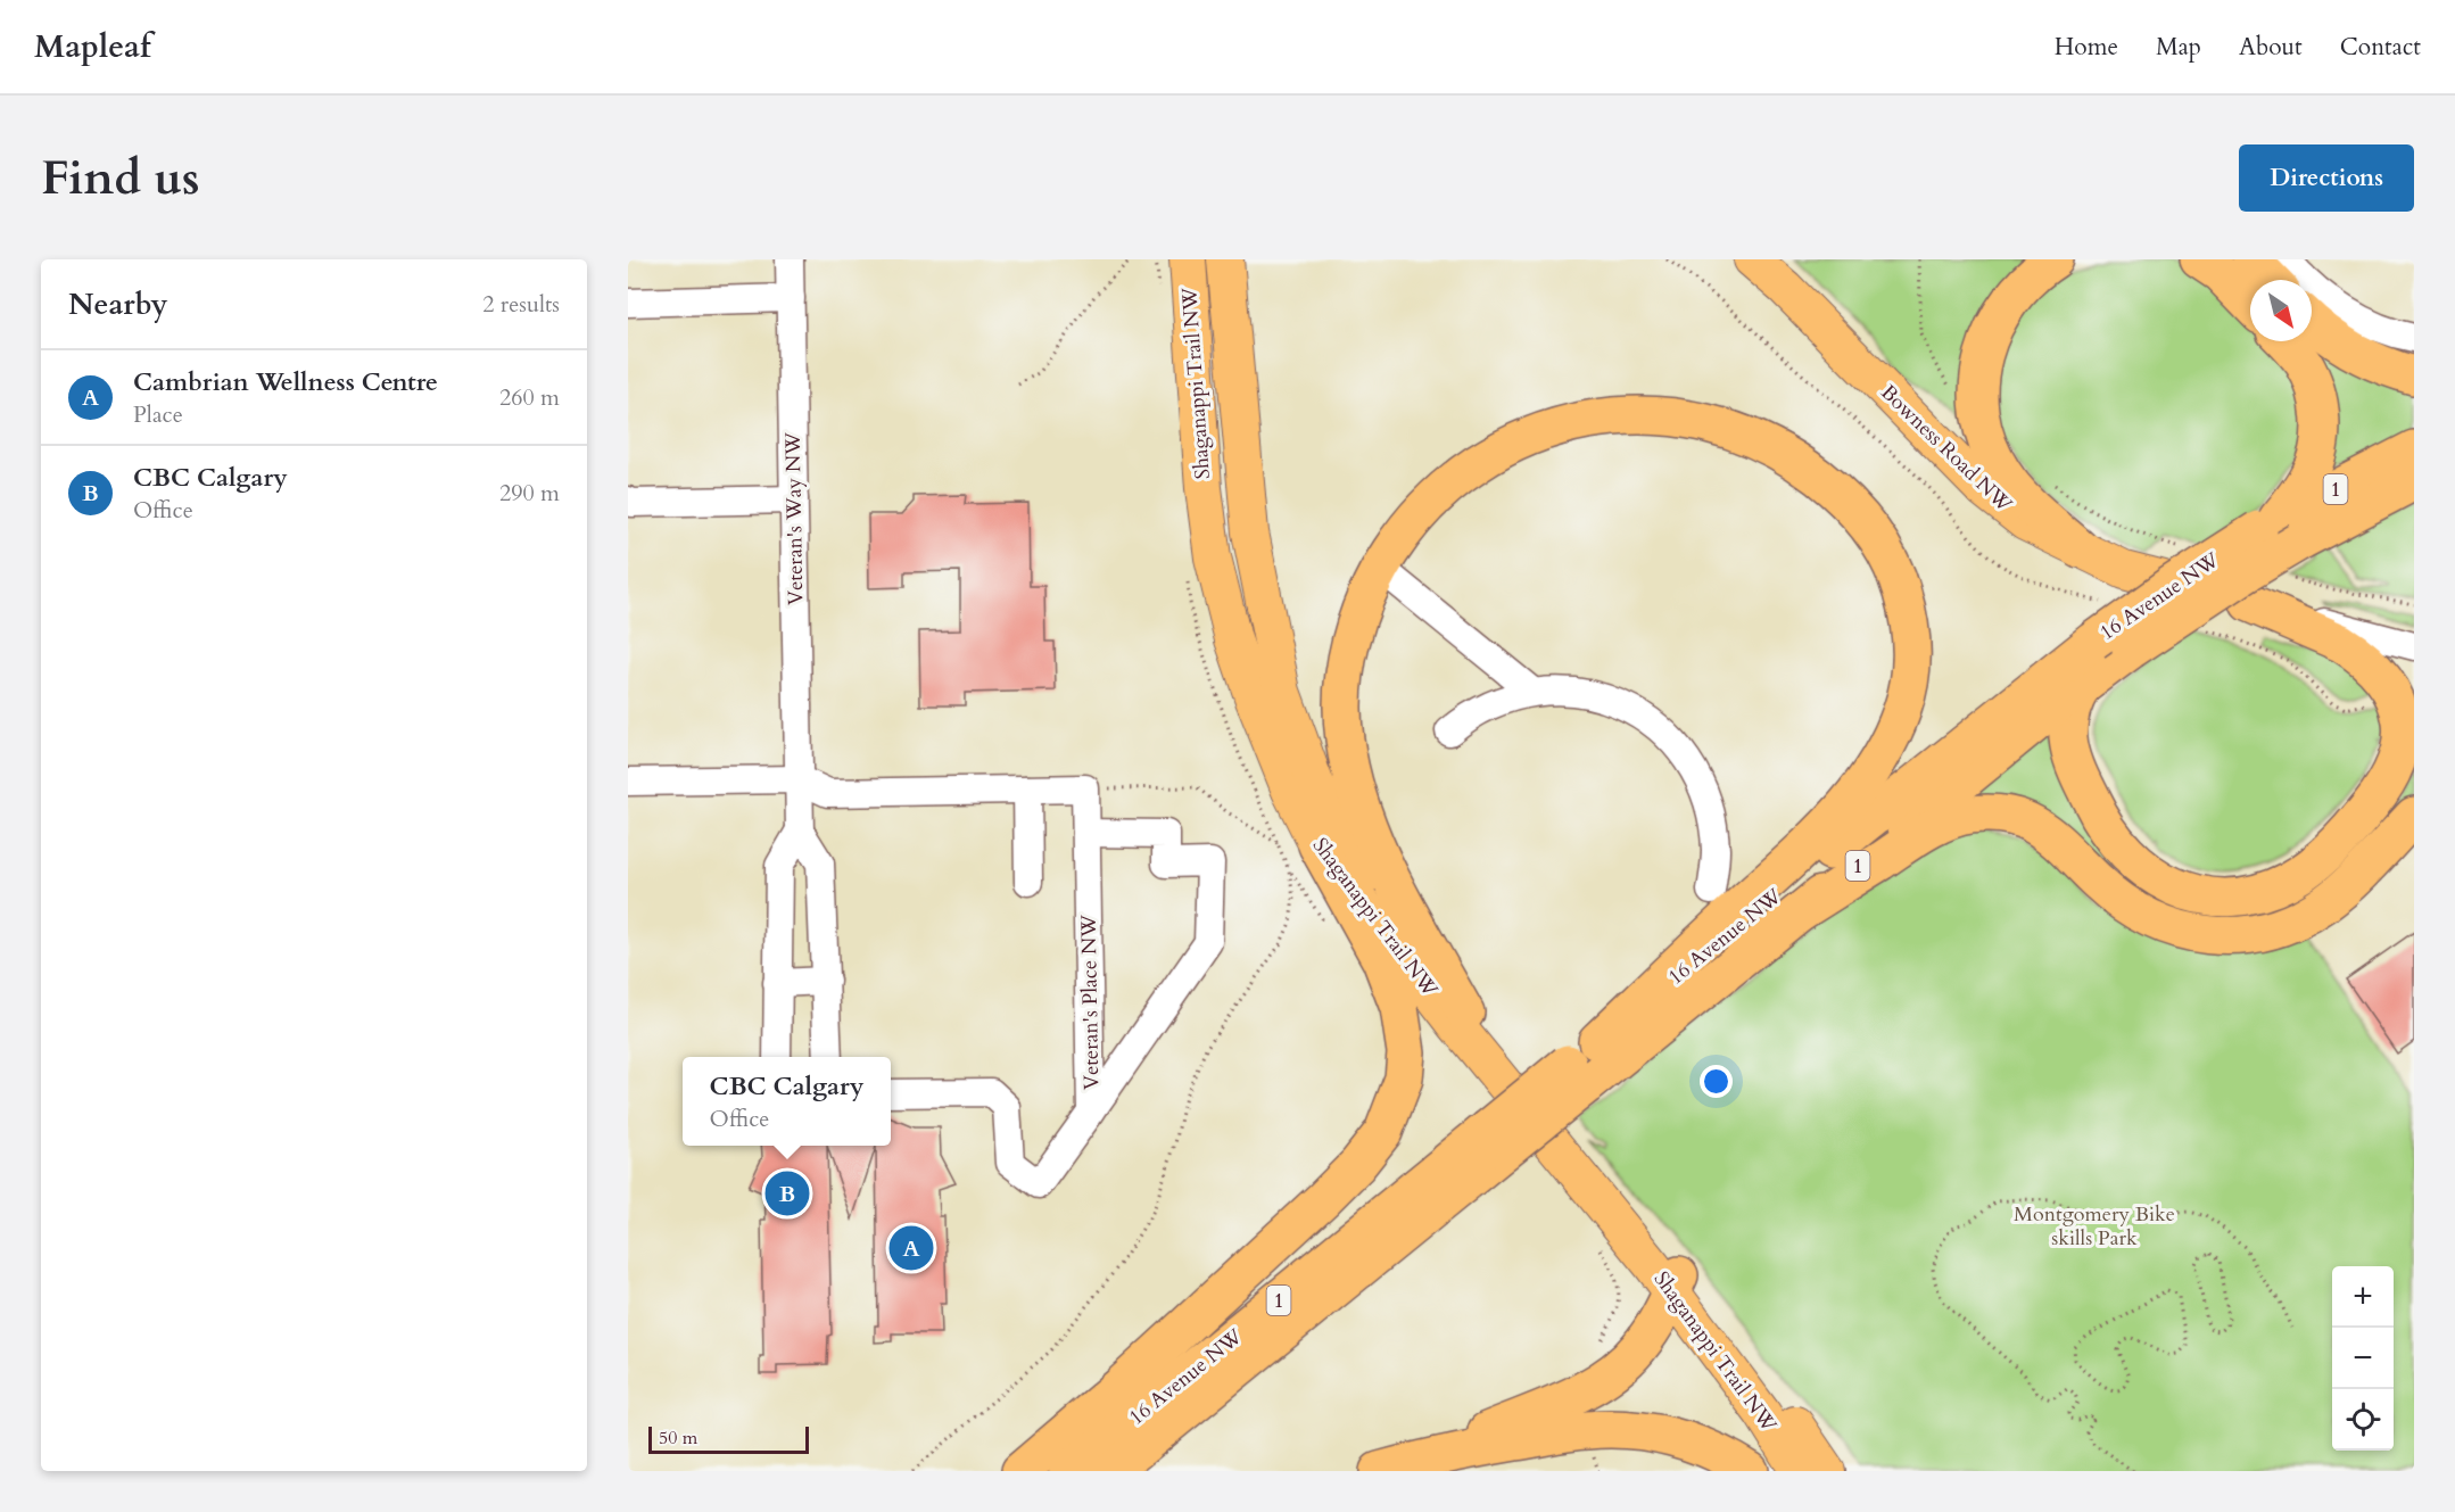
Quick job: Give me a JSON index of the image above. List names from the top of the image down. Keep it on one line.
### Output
{"streets":{"highway":["1","16 Avenue NW"],"main road":["Shaganappi Trail NW","Bowness Road NW"],"street":["Veteran's Way NW","Veteran's Place NW"]},"parks":["Montgomery Bike skills Park"],"scale_bar":"50 m","north":"bottom right","page":{"header":"Mapleaf","nav":["Home","Map","About","Contact"],"buttons":"Directions","title":"Find us","heading":["Nearby","2 results"],"list":[{"mark":"A","name":"Cambrian Wellness Centre","note":"Place","value":"260 m"},{"mark":"B","name":"CBC Calgary","note":"Office","value":"290 m"}],"popup":["CBC Calgary","Office"],"pins":["B","A"],"map_buttons":["+","−"],"scale":"50 m"}}
